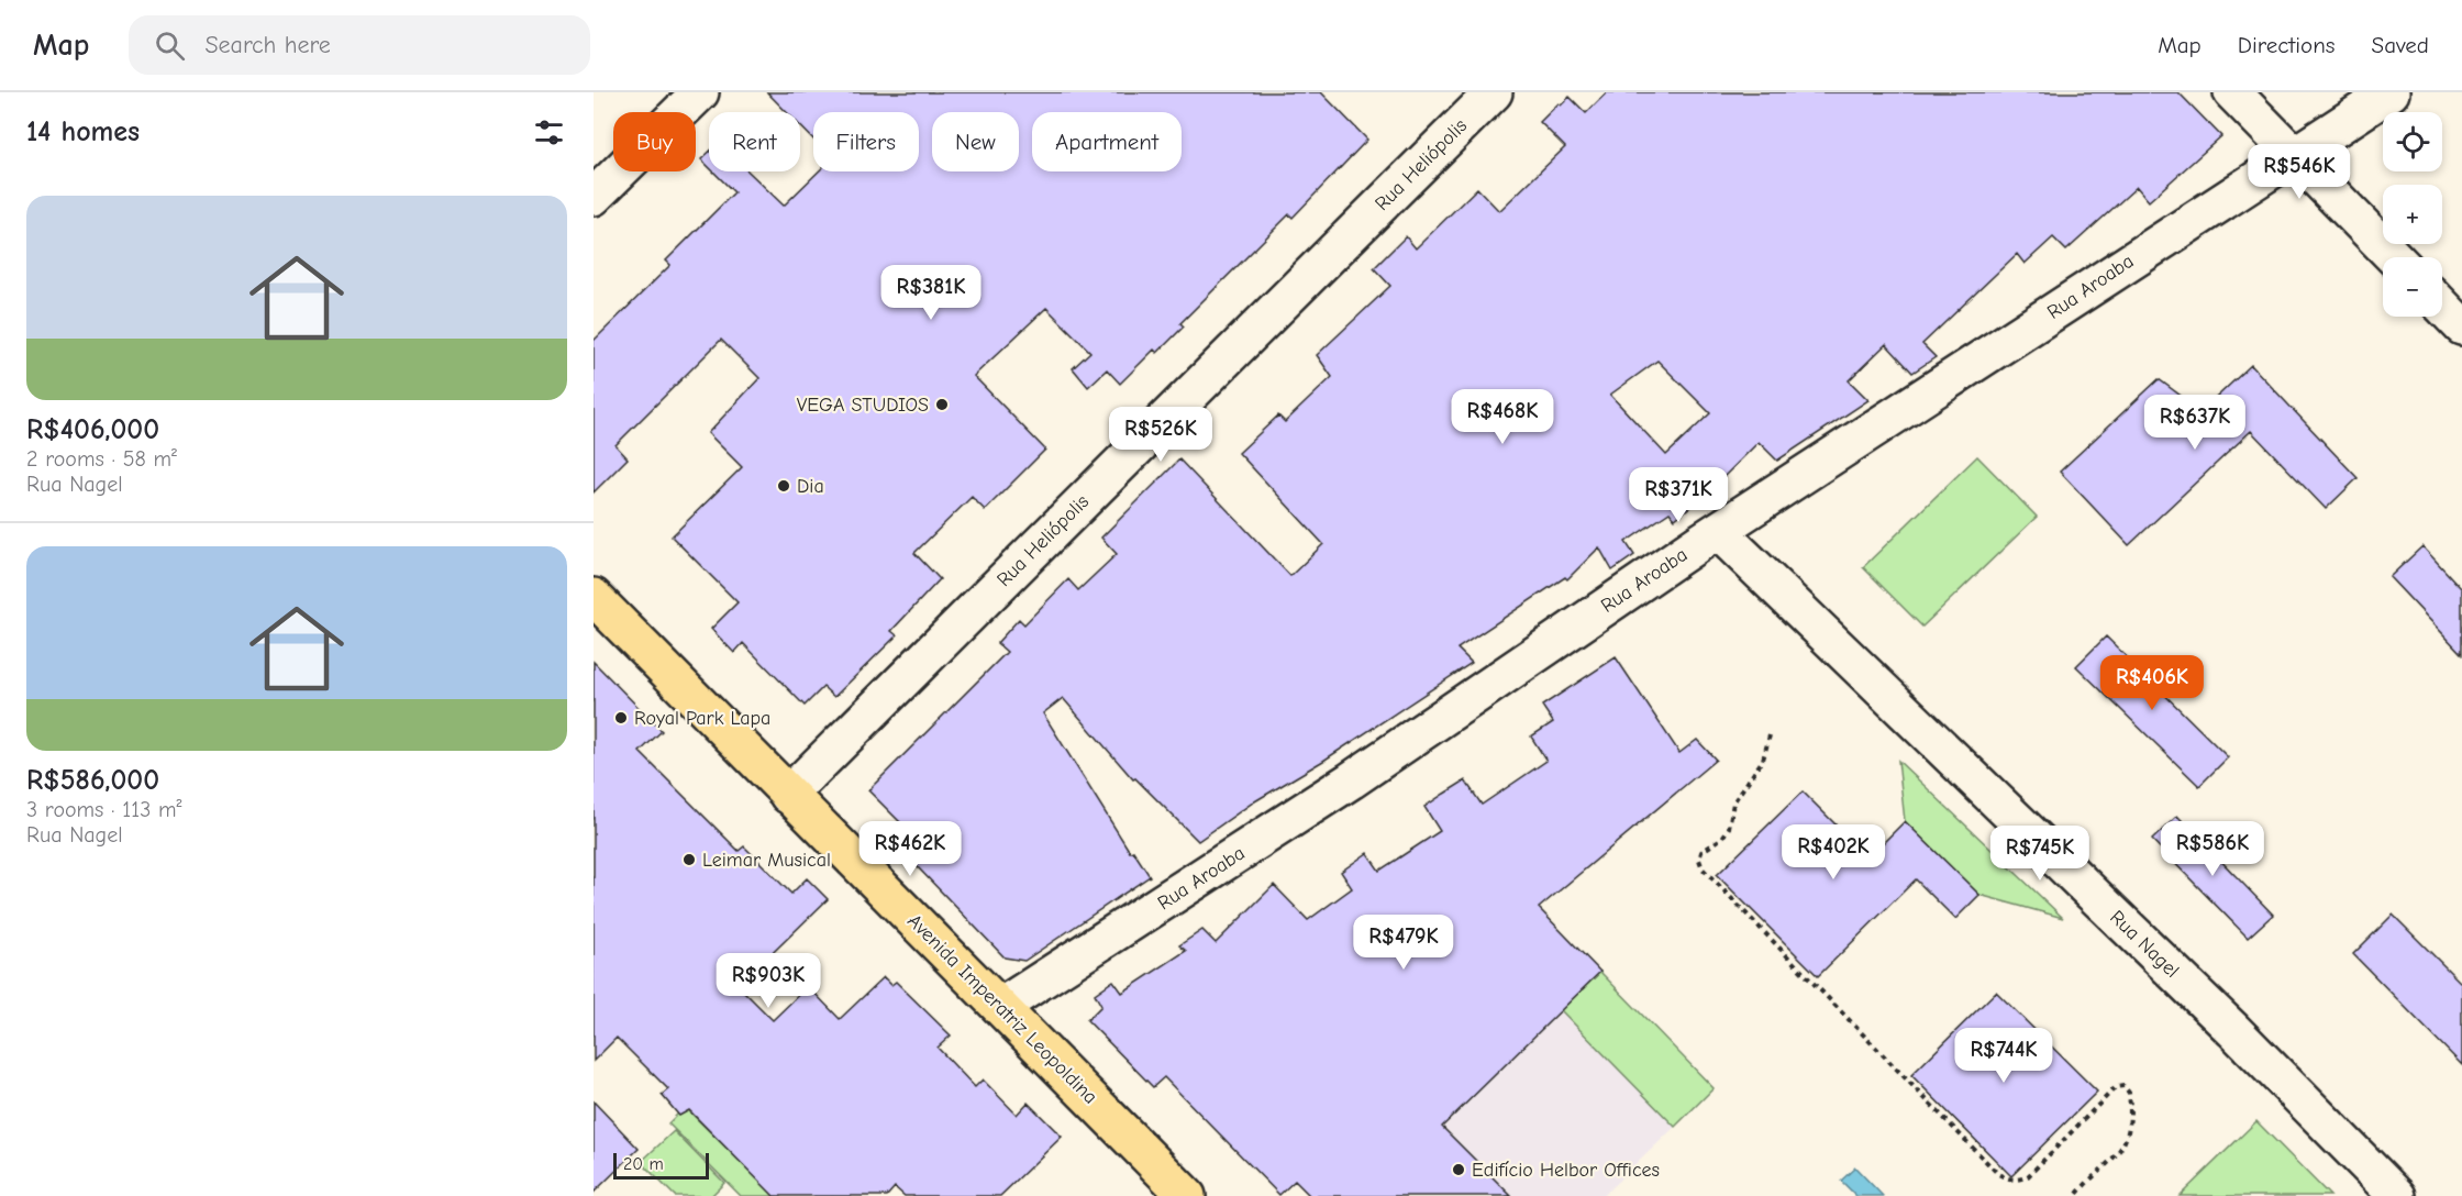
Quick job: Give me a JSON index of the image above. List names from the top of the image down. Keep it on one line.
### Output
{"streets":{"main road":["Avenida Imperatriz Leopoldina"],"street":["Rua Heliópolis","Rua Aroaba","Rua Nagel"]},"crossings":[["Rua Heliópolis","Avenida Imperatriz Leopoldina"],["Rua Aroaba","Rua Nagel"],["Rua Aroaba","Avenida Imperatriz Leopoldina"]],"places":["VEGA STUDIOS","Dia","Royal Park Lapa","Leimar Musical","Edifício Helbor Offices"],"scale_bar":"20 m","page":{"header":"Map","search":"Search here","nav":["Map","Directions","Saved"],"heading":"14 homes","map_buttons":["+","−"],"chip":["Buy","Rent","Filters","New","Apartment"],"price":["R$546K","R$381K","R$468K","R$637K","R$526K","R$371K","R$406K","R$462K","R$586K","R$402K","R$745K","R$479K","R$903K","R$744K"],"list":[{"name":"R$406,000","note":"2 rooms · 58 m² · Rua Nagel"},{"name":"R$586,000","note":"3 rooms · 113 m² · Rua Nagel"}],"scale":"20 m"}}
